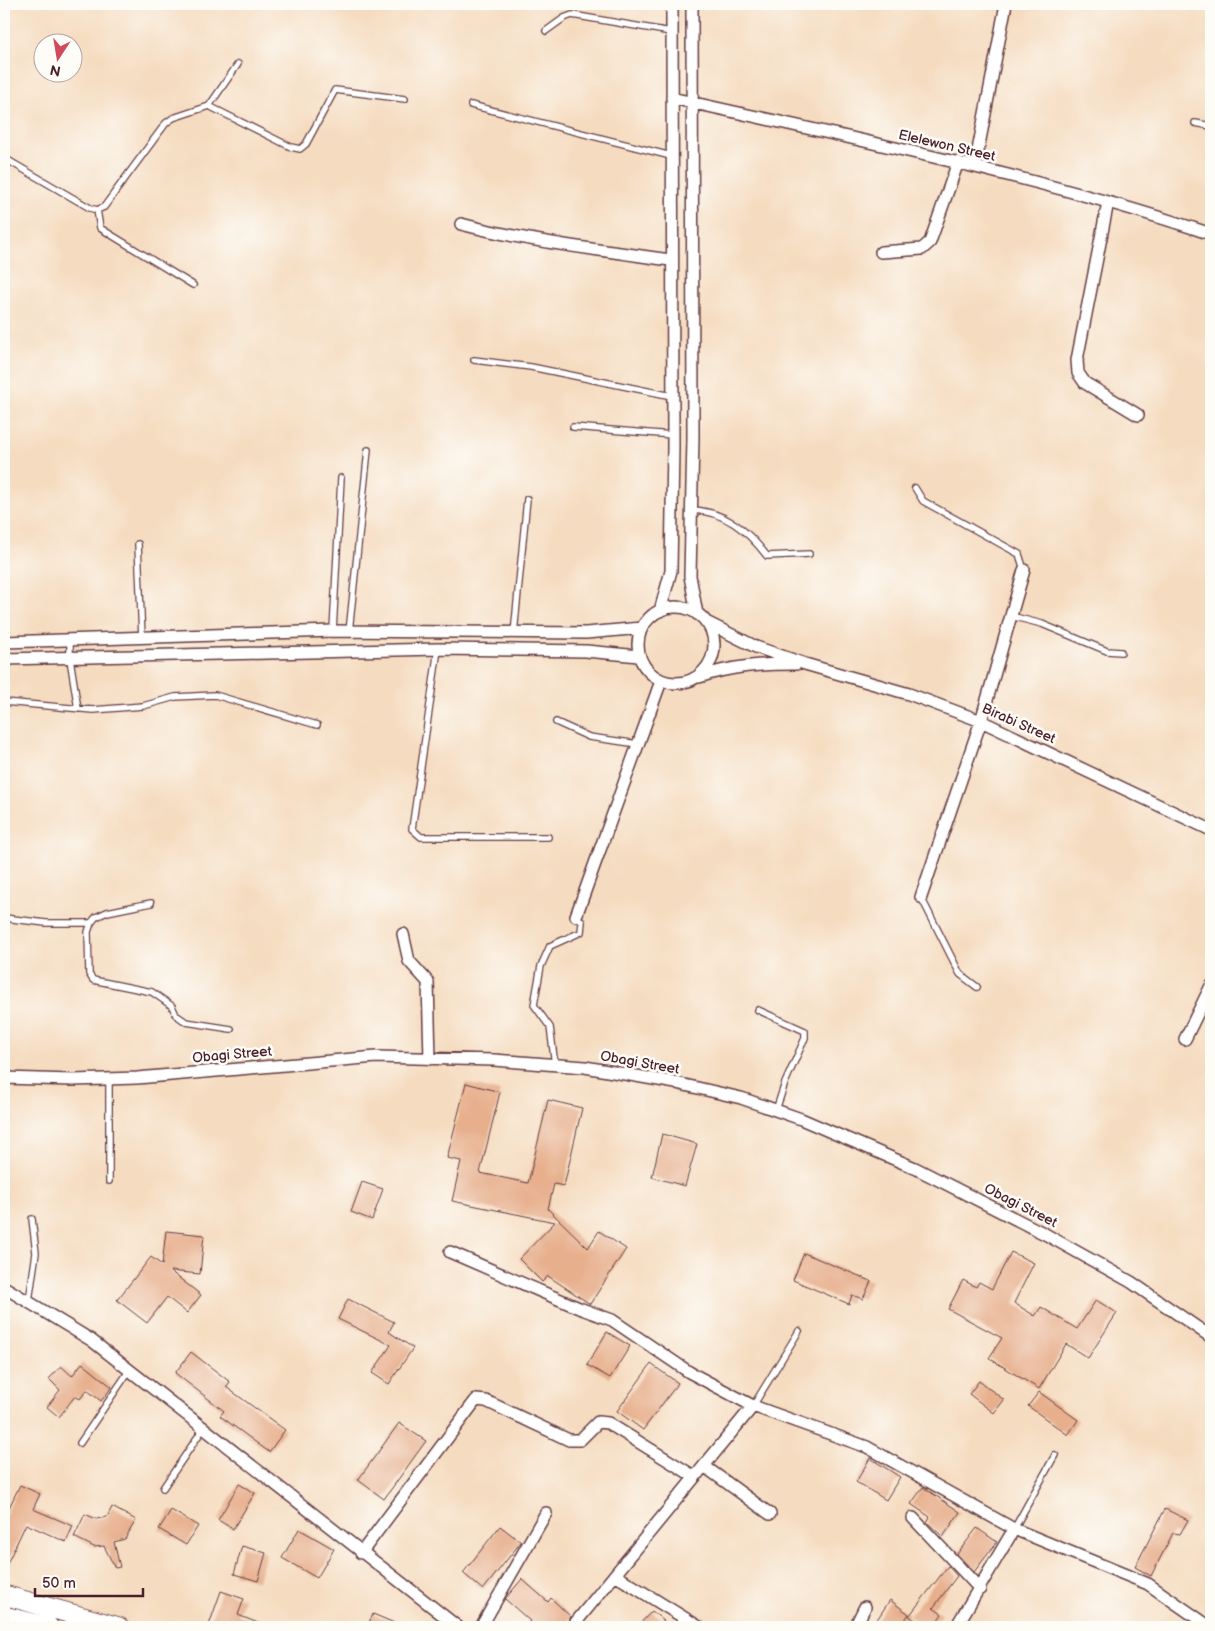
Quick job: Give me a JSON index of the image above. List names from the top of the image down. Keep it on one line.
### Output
{"streets":{"street":["Elelewon Street","Birabi Street","Obagi Street"]},"scale_bar":"50 m","north":"bottom"}
